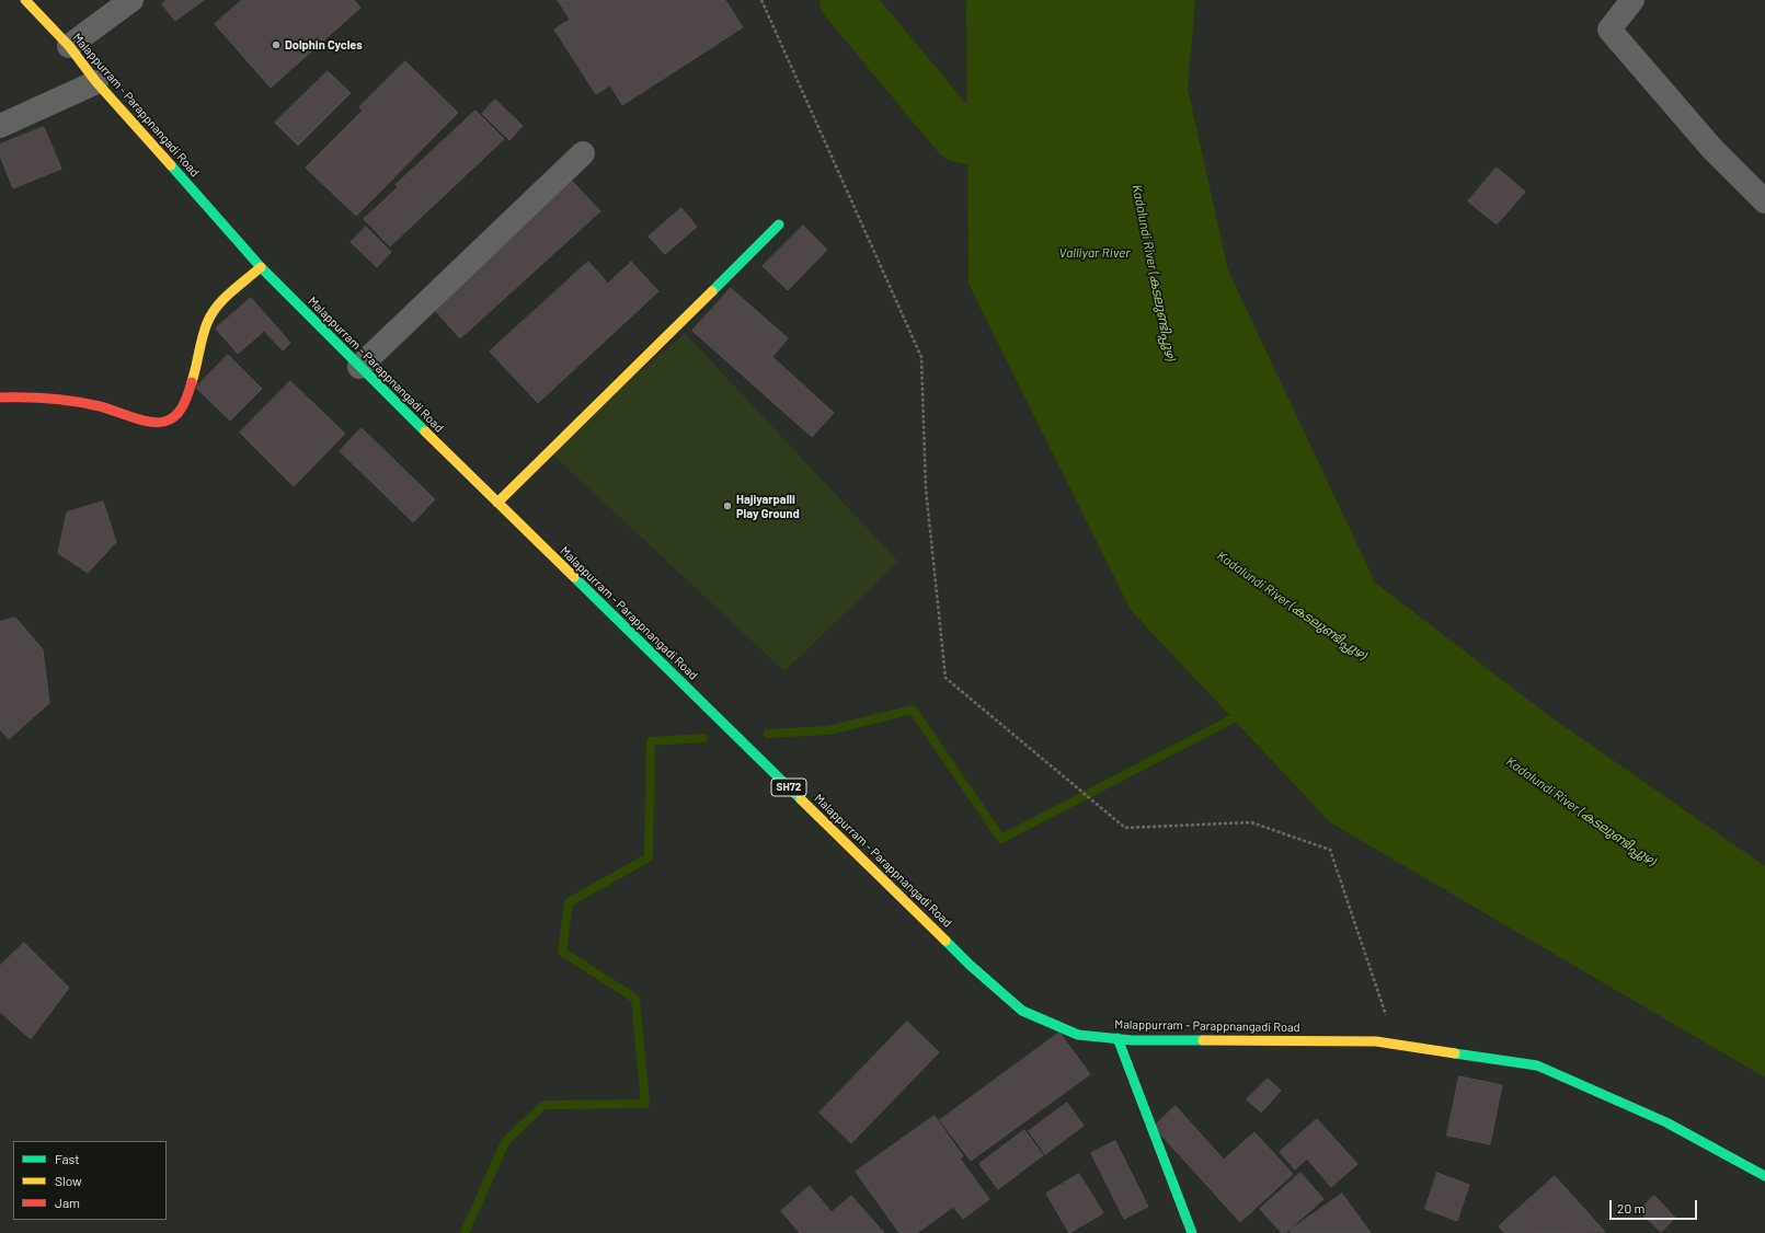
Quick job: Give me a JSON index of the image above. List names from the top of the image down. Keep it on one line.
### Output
{"streets":{"main road":["Malappurram - Parappnangadi Road","SH72"]},"water":["Valliyar River","Kadalundi River (കടലുണ്ടിപ്പുഴ)"],"places":["Dolphin Cycles","Hajiyarpalli Play Ground"],"legend":["Fast","Slow","Jam"],"scale_bar":"20 m"}
